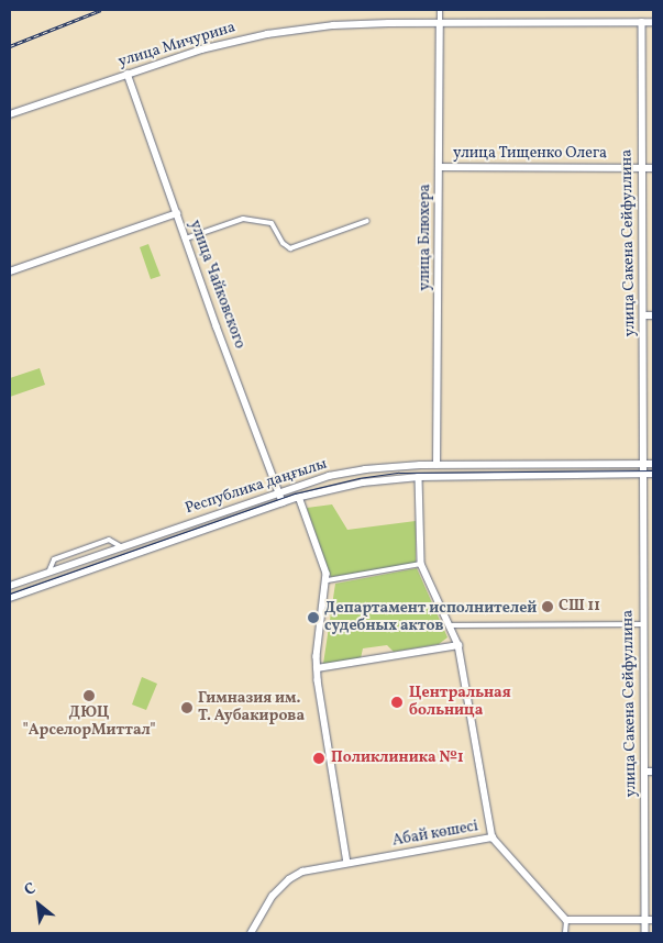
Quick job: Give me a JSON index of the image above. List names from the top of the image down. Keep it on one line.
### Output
{"streets":{"street":["улица Мичурина","улица Тищенко Олега","улица Блюхера","улица Сакена Сейфуллина","улица Чайковского","Республика даңғылы","Абай көшесі"]},"crossings":[["улица Мичурина","улица Блюхера"],["улица Мичурина","улица Сакена Сейфуллина"],["улица Мичурина","улица Чайковского"],["улица Тищенко Олега","улица Блюхера"],["улица Тищенко Олега","улица Сакена Сейфуллина"],["улица Блюхера","Республика даңғылы"],["улица Сакена Сейфуллина","Республика даңғылы"],["улица Чайковского","Республика даңғылы"]],"places":["СШ 11","Департамент исполнителей судебных актов","ДЮЦ \"АрселорМиттал\"","Центральная больница","Гимназия им. Т. Аубакирова","Поликлиника №1"],"north":"top left"}
